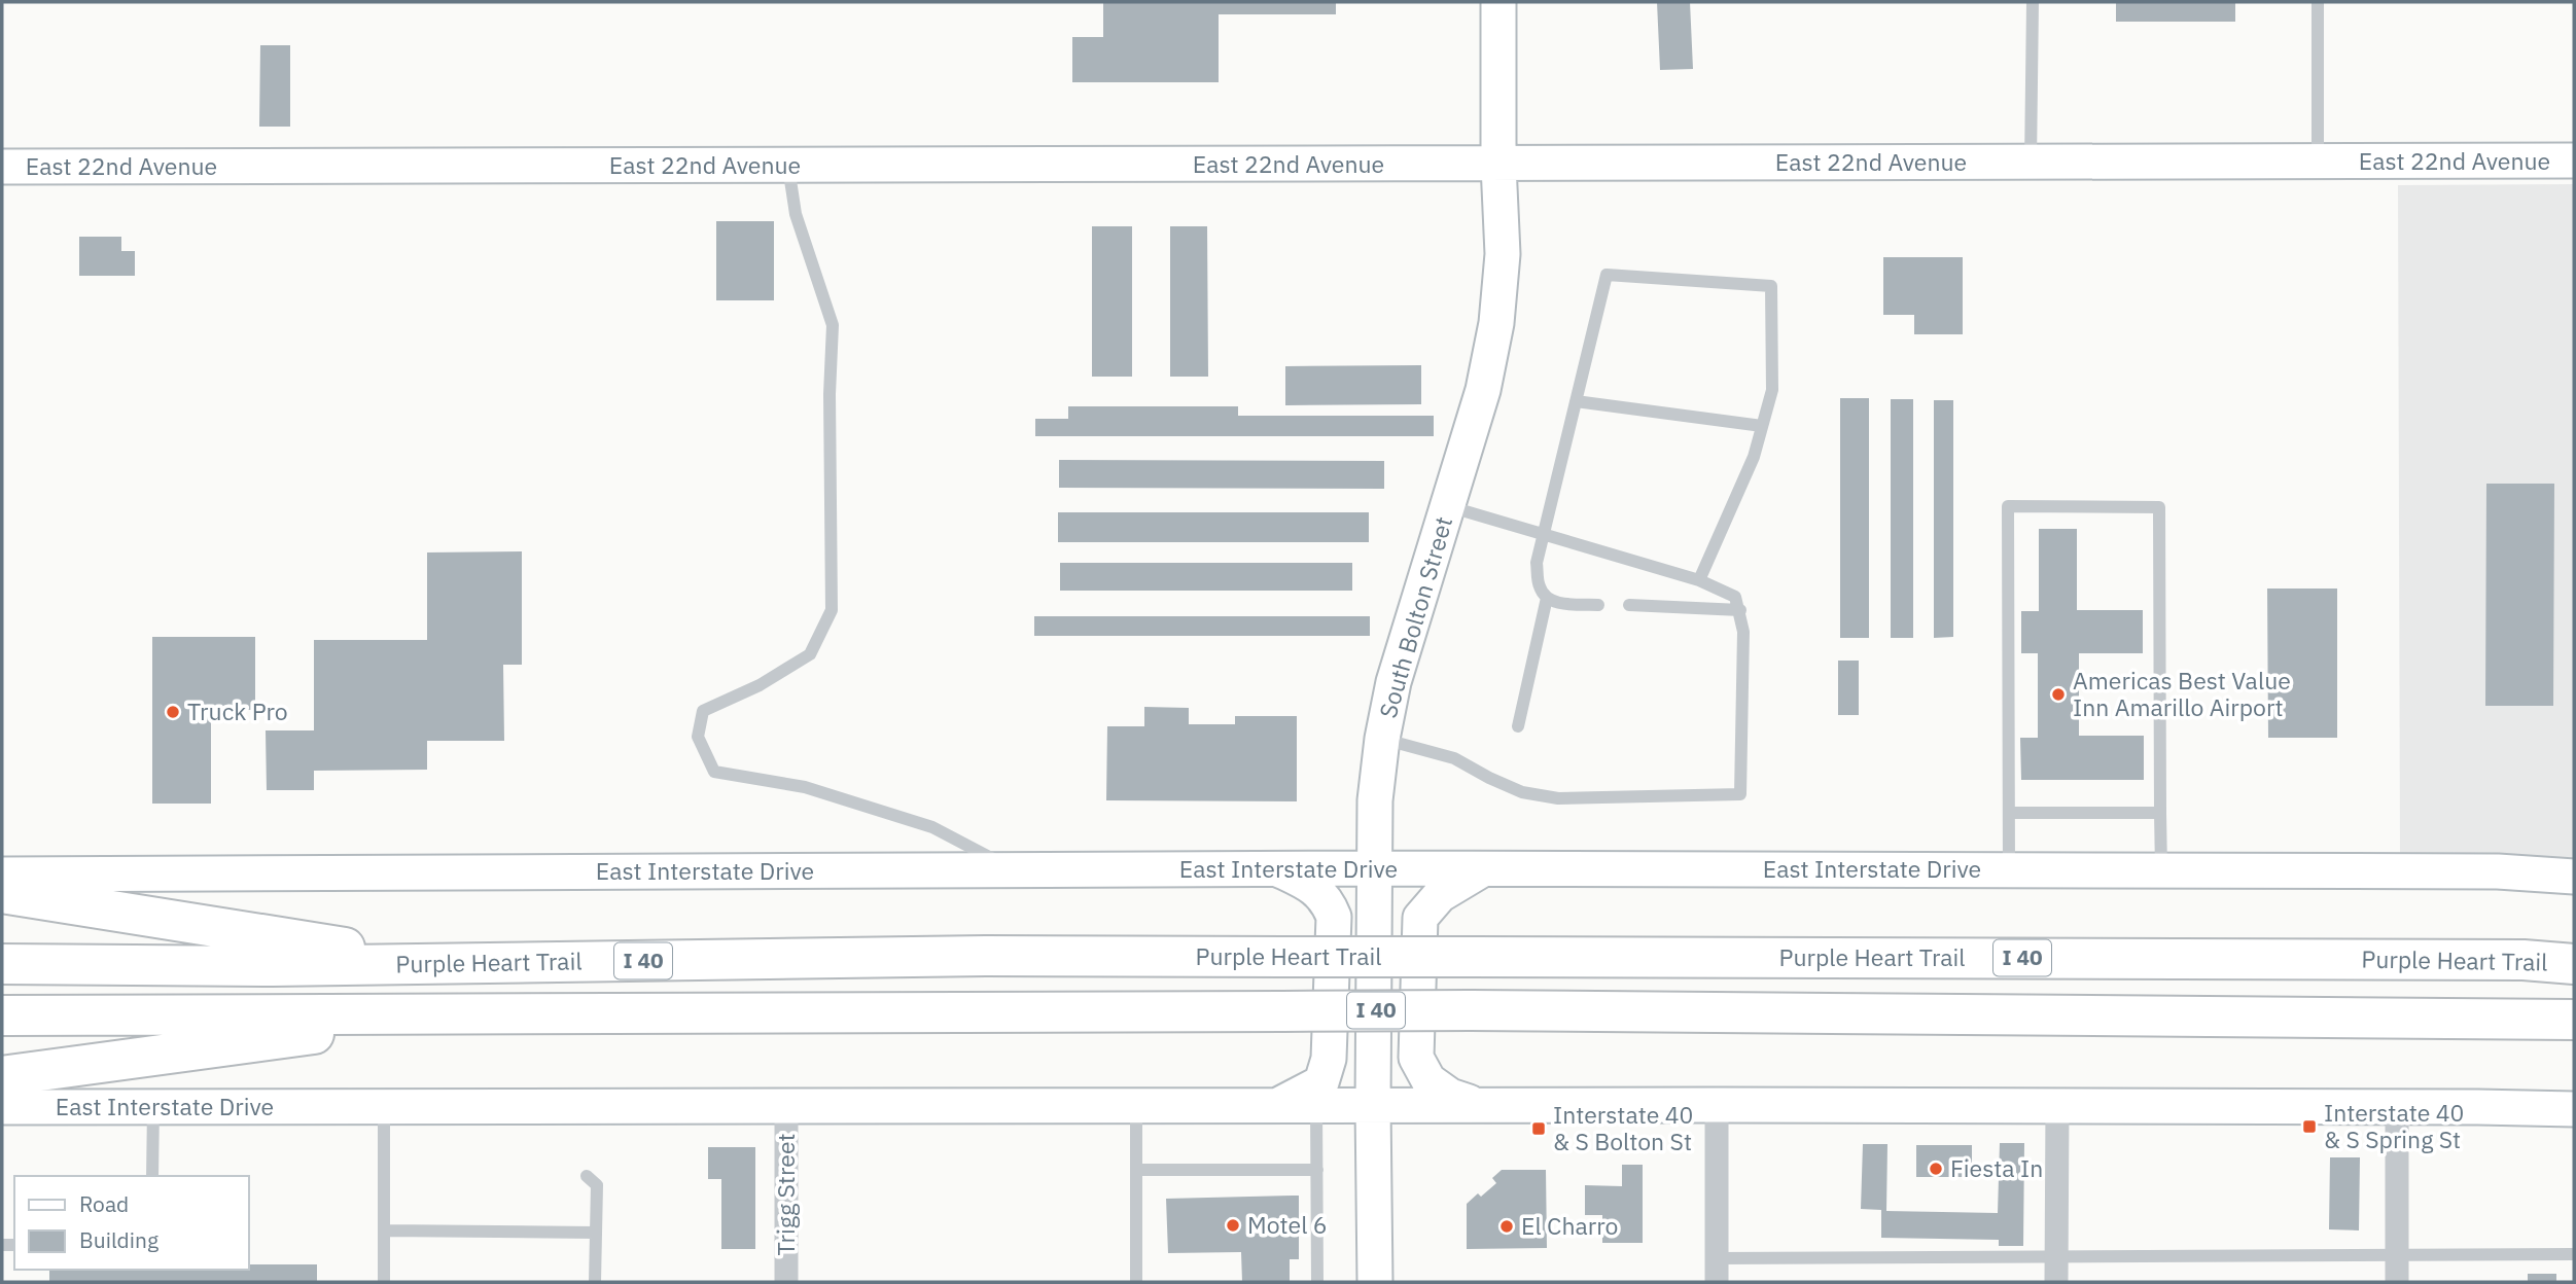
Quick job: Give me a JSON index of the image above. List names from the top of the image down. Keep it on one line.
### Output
{"streets":{"highway":["Purple Heart Trail","I 40"],"main road":["East 22nd Avenue","South Bolton Street","East Interstate Drive"],"street":["Trigg Street"]},"crossings":[["East 22nd Avenue","South Bolton Street"],["South Bolton Street","East Interstate Drive"],["East Interstate Drive","Trigg Street"]],"places":{"other":["Americas Best Value Inn Amarillo Airport","Truck Pro","Fiesta In","Motel 6","El Charro"],"transit":["Interstate 40 & S Spring St","Interstate 40 & S Bolton St"]},"legend":["Road","Building"]}
